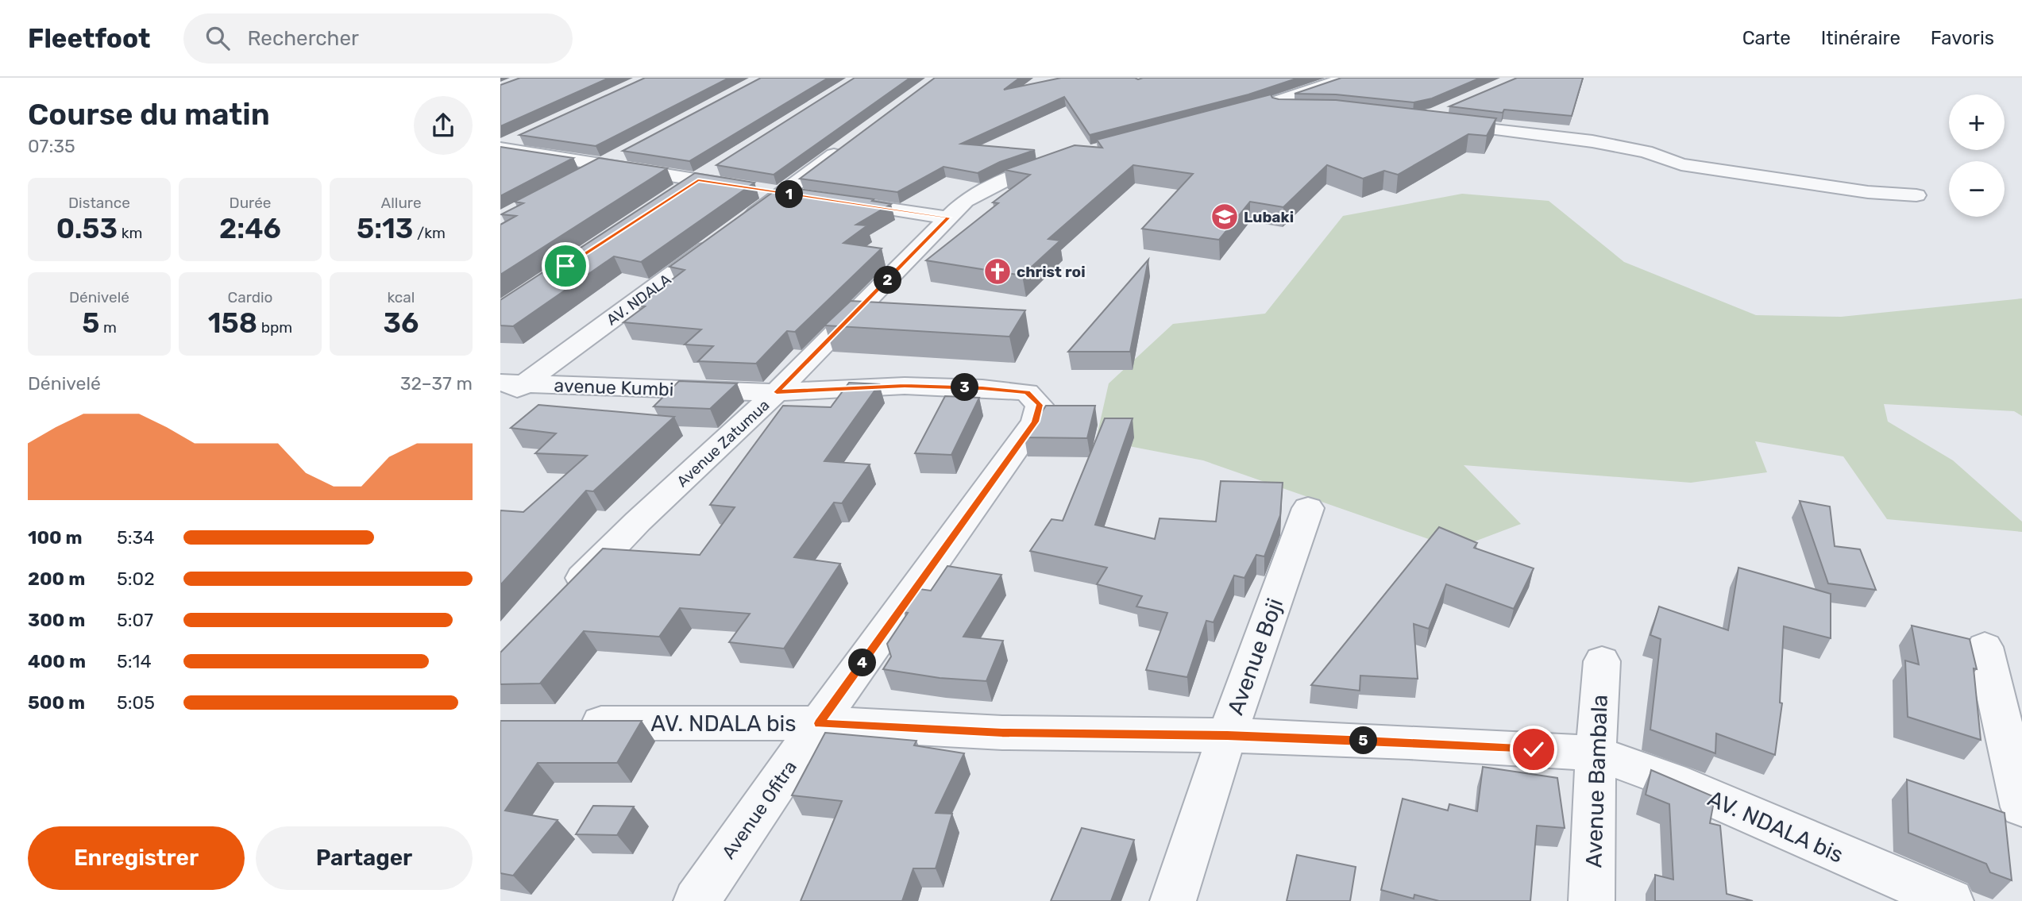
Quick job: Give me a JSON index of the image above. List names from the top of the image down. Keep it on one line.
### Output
{"streets":{"street":["AV. NDALA","avenue Kumbi","Avenue Zatumua","Avenue Boji","AV. NDALA bis","Avenue Bambala","Avenue Ofitra"]},"crossings":[["AV. NDALA","avenue Kumbi"],["avenue Kumbi","Avenue Zatumua"],["avenue Kumbi","Avenue Ofitra"],["Avenue Boji","AV. NDALA bis"],["AV. NDALA bis","Avenue Bambala"],["AV. NDALA bis","Avenue Ofitra"]],"places":{"school or university":["Lubaki"],"church":["christ roi"]},"page":{"header":"Fleetfoot","search":"Rechercher","nav":["Carte","Itinéraire","Favoris"],"heading":["Course du matin","07:35"],"map_buttons":["+","−"],"stats":[["Distance","0.53 km"],["Durée","2:46"],["Allure","5:13 /km"],["Dénivelé","5 m"],["Cardio","158 bpm"],["kcal","36"]],"pins":["1","2","3","4","5"],"chart":["Dénivelé","32–37 m"],"list":[{"name":"100 m","note":"5:34"},{"name":"200 m","note":"5:02"},{"name":"300 m","note":"5:07"},{"name":"400 m","note":"5:14"},{"name":"500 m","note":"5:05"}],"buttons":["Enregistrer","Partager"]}}
